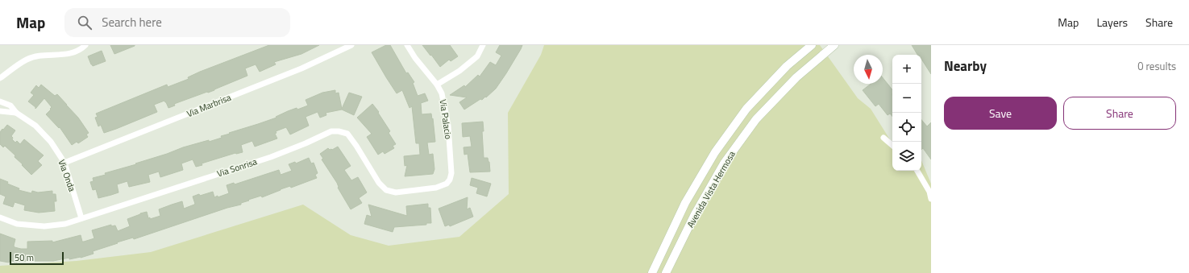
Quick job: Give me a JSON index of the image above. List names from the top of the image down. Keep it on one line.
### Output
{"streets":{"main road":["Avenida Vista Hermosa"],"street":["Via Marbrisa","Via Palacio","Via Sonrisa","Via Onda"]},"crossings":[["Via Marbrisa","Via Onda"],["Via Palacio","Via Sonrisa"],["Via Sonrisa","Via Onda"]],"scale_bar":"50 m","north":"bottom","page":{"header":"Map","search":"Search here","nav":["Map","Layers","Share"],"heading":["Nearby","0 results"],"map_buttons":["+","−"],"buttons":["Save","Share"],"scale":"50 m"}}
